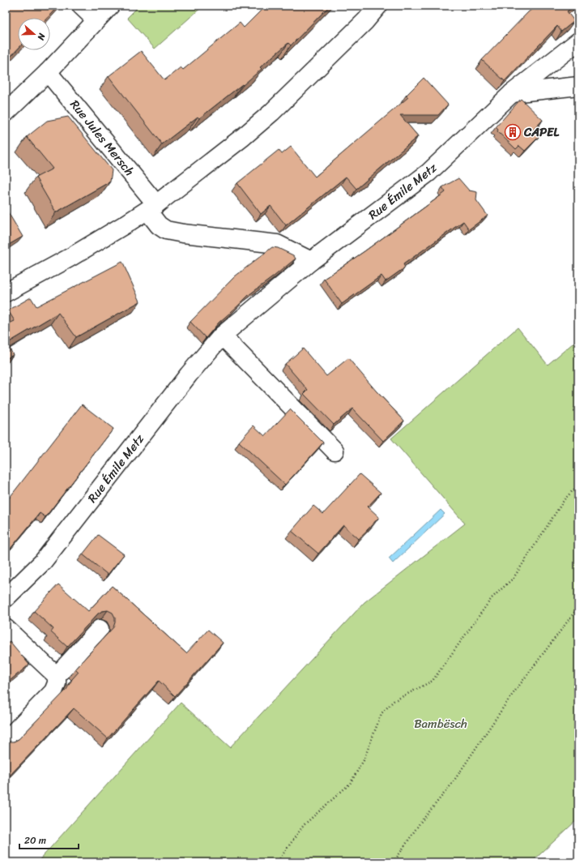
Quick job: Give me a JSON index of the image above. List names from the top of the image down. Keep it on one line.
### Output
{"streets":{"street":["Rue Jules Mersch","Rue Émile Metz"]},"crossings":[["Rue Jules Mersch","Rue Émile Metz"]],"parks":["Bambësch"],"places":{"building":["CAPEL"]},"scale_bar":"20 m","north":"right"}
